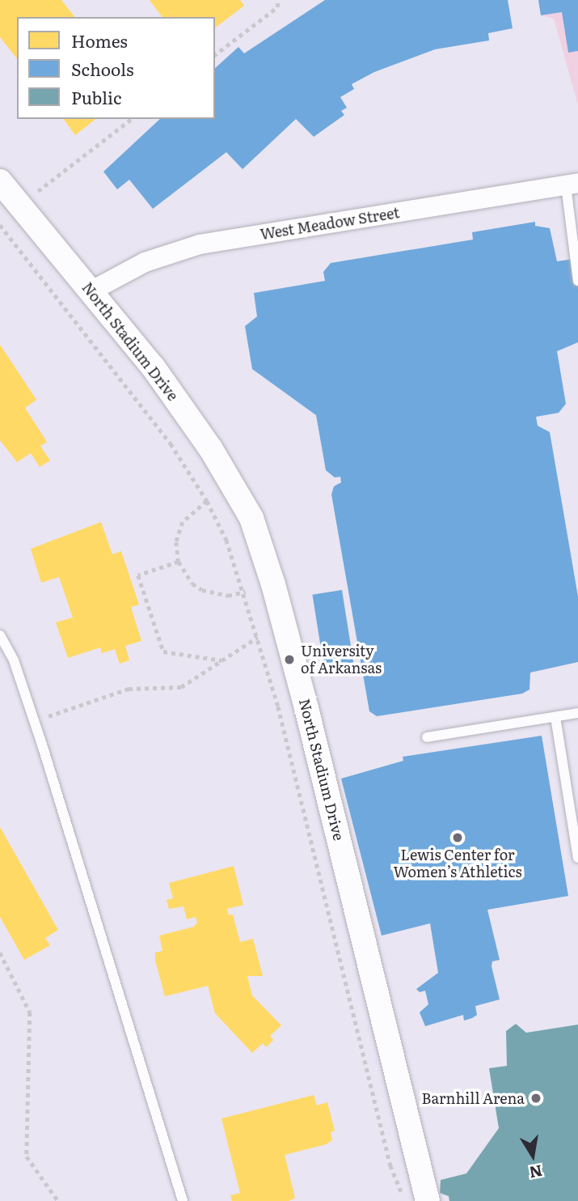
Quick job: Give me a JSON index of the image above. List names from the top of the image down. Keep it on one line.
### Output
{"streets":{"street":["West Meadow Street","North Stadium Drive"]},"crossings":[["West Meadow Street","North Stadium Drive"]],"places":["University of Arkansas","Lewis Center for Women’s Athletics","Barnhill Arena"],"legend":["Homes","Schools","Public"],"north":"bottom"}
